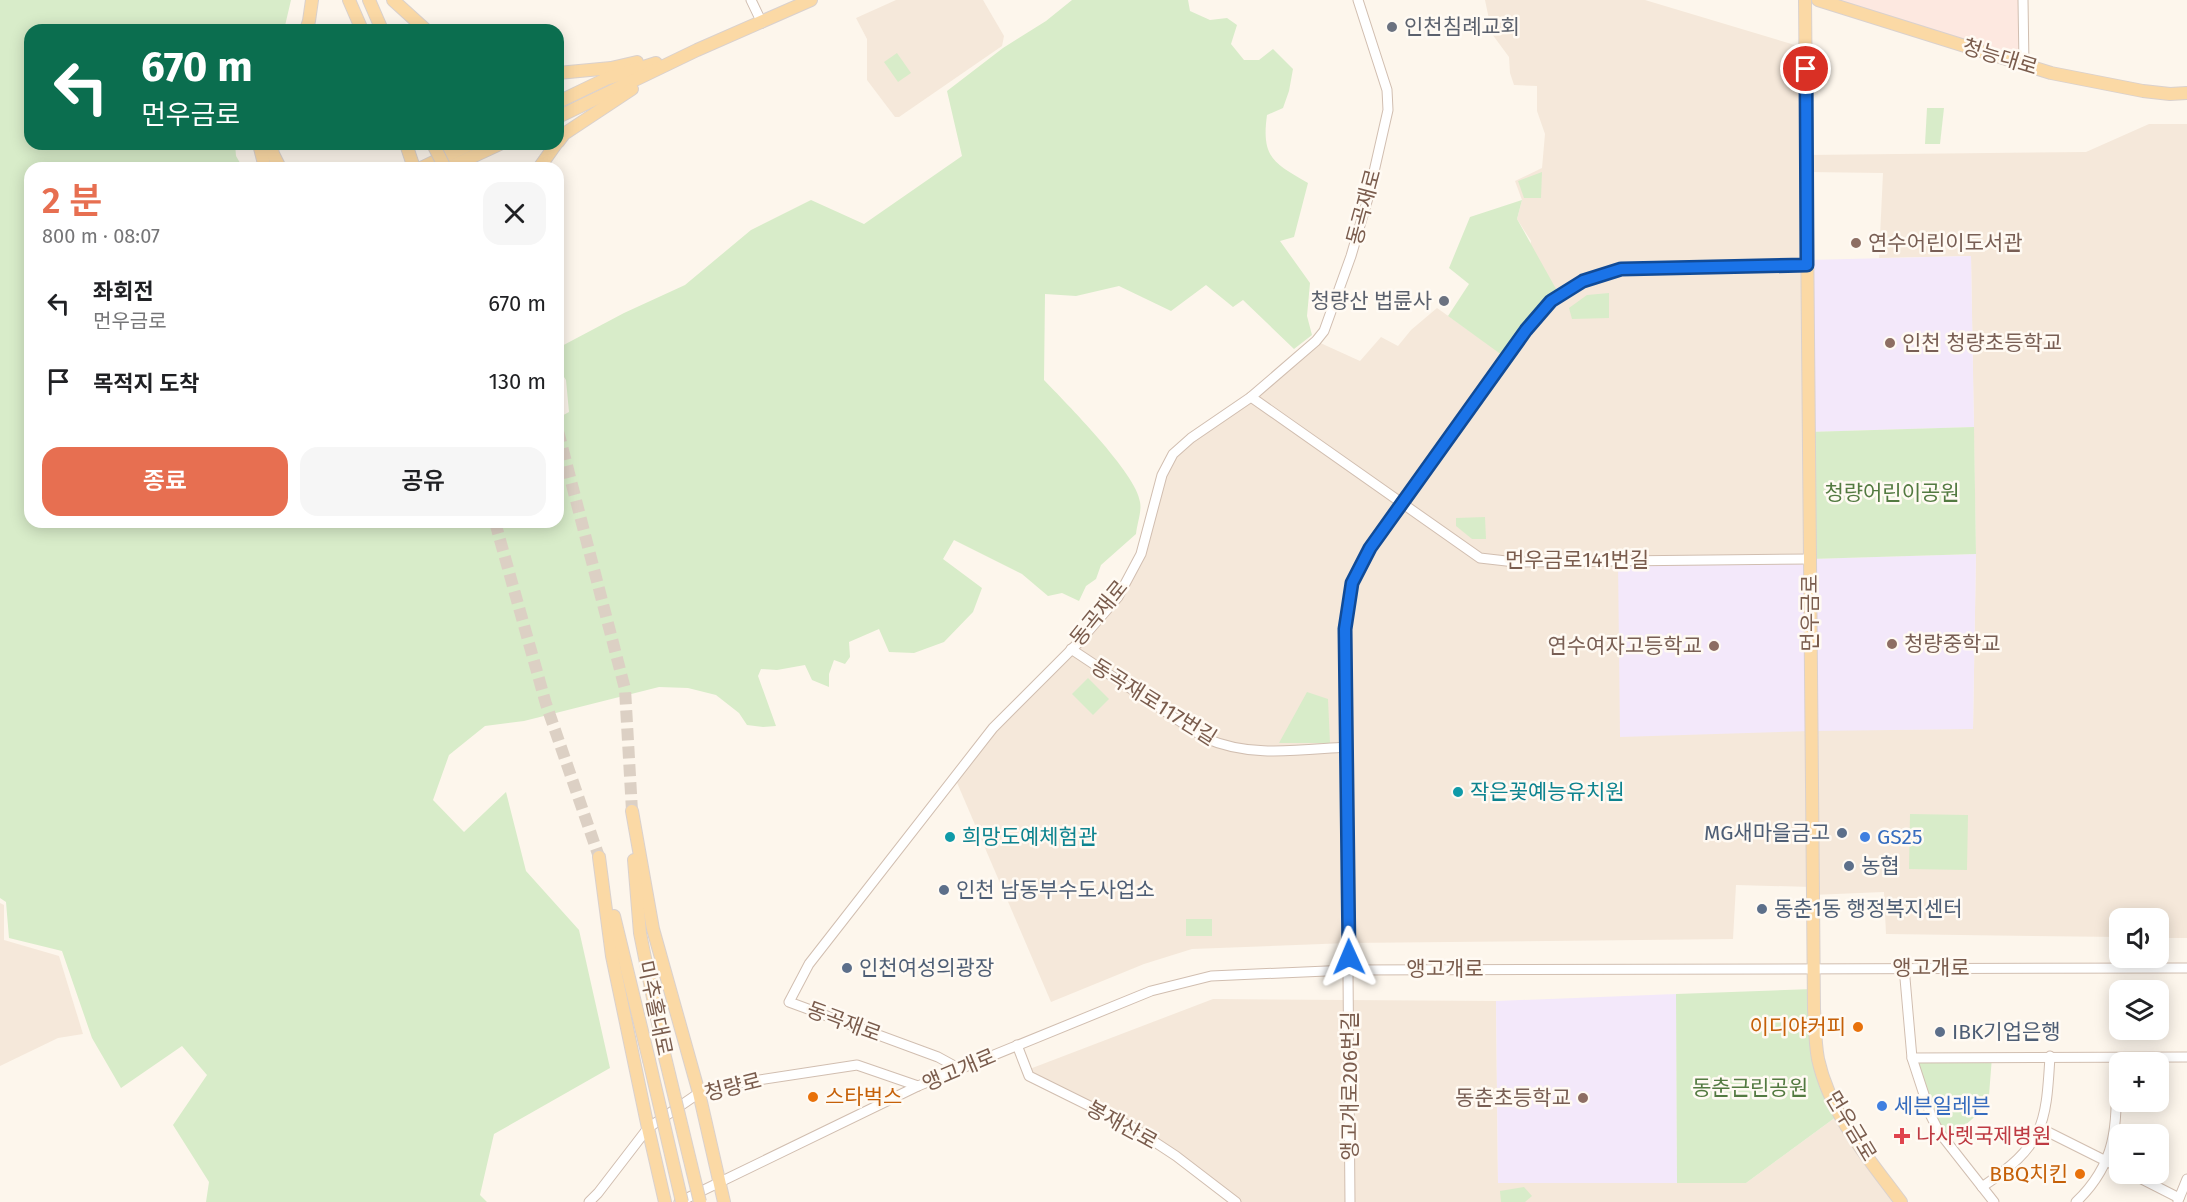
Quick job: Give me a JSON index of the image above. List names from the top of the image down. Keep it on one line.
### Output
{"streets":{"main road":["청능대로","먼우금로","미추홀대로"],"street":["동곡재로","먼우금로141번길","동곡재로117번길","앵고개로","앵고개로206번길","청량로","봉재산로"]},"crossings":[["동곡재로","먼우금로141번길"],["동곡재로","동곡재로117번길"],["동곡재로","앵고개로"],["먼우금로141번길","먼우금로"],["먼우금로141번길","앵고개로206번길"],["먼우금로","앵고개로"],["먼우금로","앵고개로206번길"],["동곡재로117번길","앵고개로206번길"],["앵고개로","미추홀대로"],["앵고개로","앵고개로206번길"],["앵고개로","청량로"],["앵고개로","봉재산로"],["미추홀대로","청량로"]],"parks":["청량어린이공원","동춘근린공원"],"places":{"other":["인천침례교회","연수어린이도서관","청량산 법륜사","인천 청량초등학교","청량중학교","연수여자고등학교","작은꽃예능유치원","MG새마을금고","희망도예체험관","GS25","농협","인천 남동부수도사업소","동춘1동 행정복지센터","인천여성의광장","이디야커피","IBK기업은행","스타벅스","동춘초등학교","세븐일레븐","BBQ치킨"],"health":["나사렛국제병원"]},"page":{"turn":["670 m","먼우금로"],"heading":["2 분","800 m · 08:07"],"list":[{"name":"좌회전","note":"먼우금로","value":"670 m"},{"name":"목적지 도착","value":"130 m"}],"buttons":["종료","공유"],"map_buttons":["+","−"]}}
